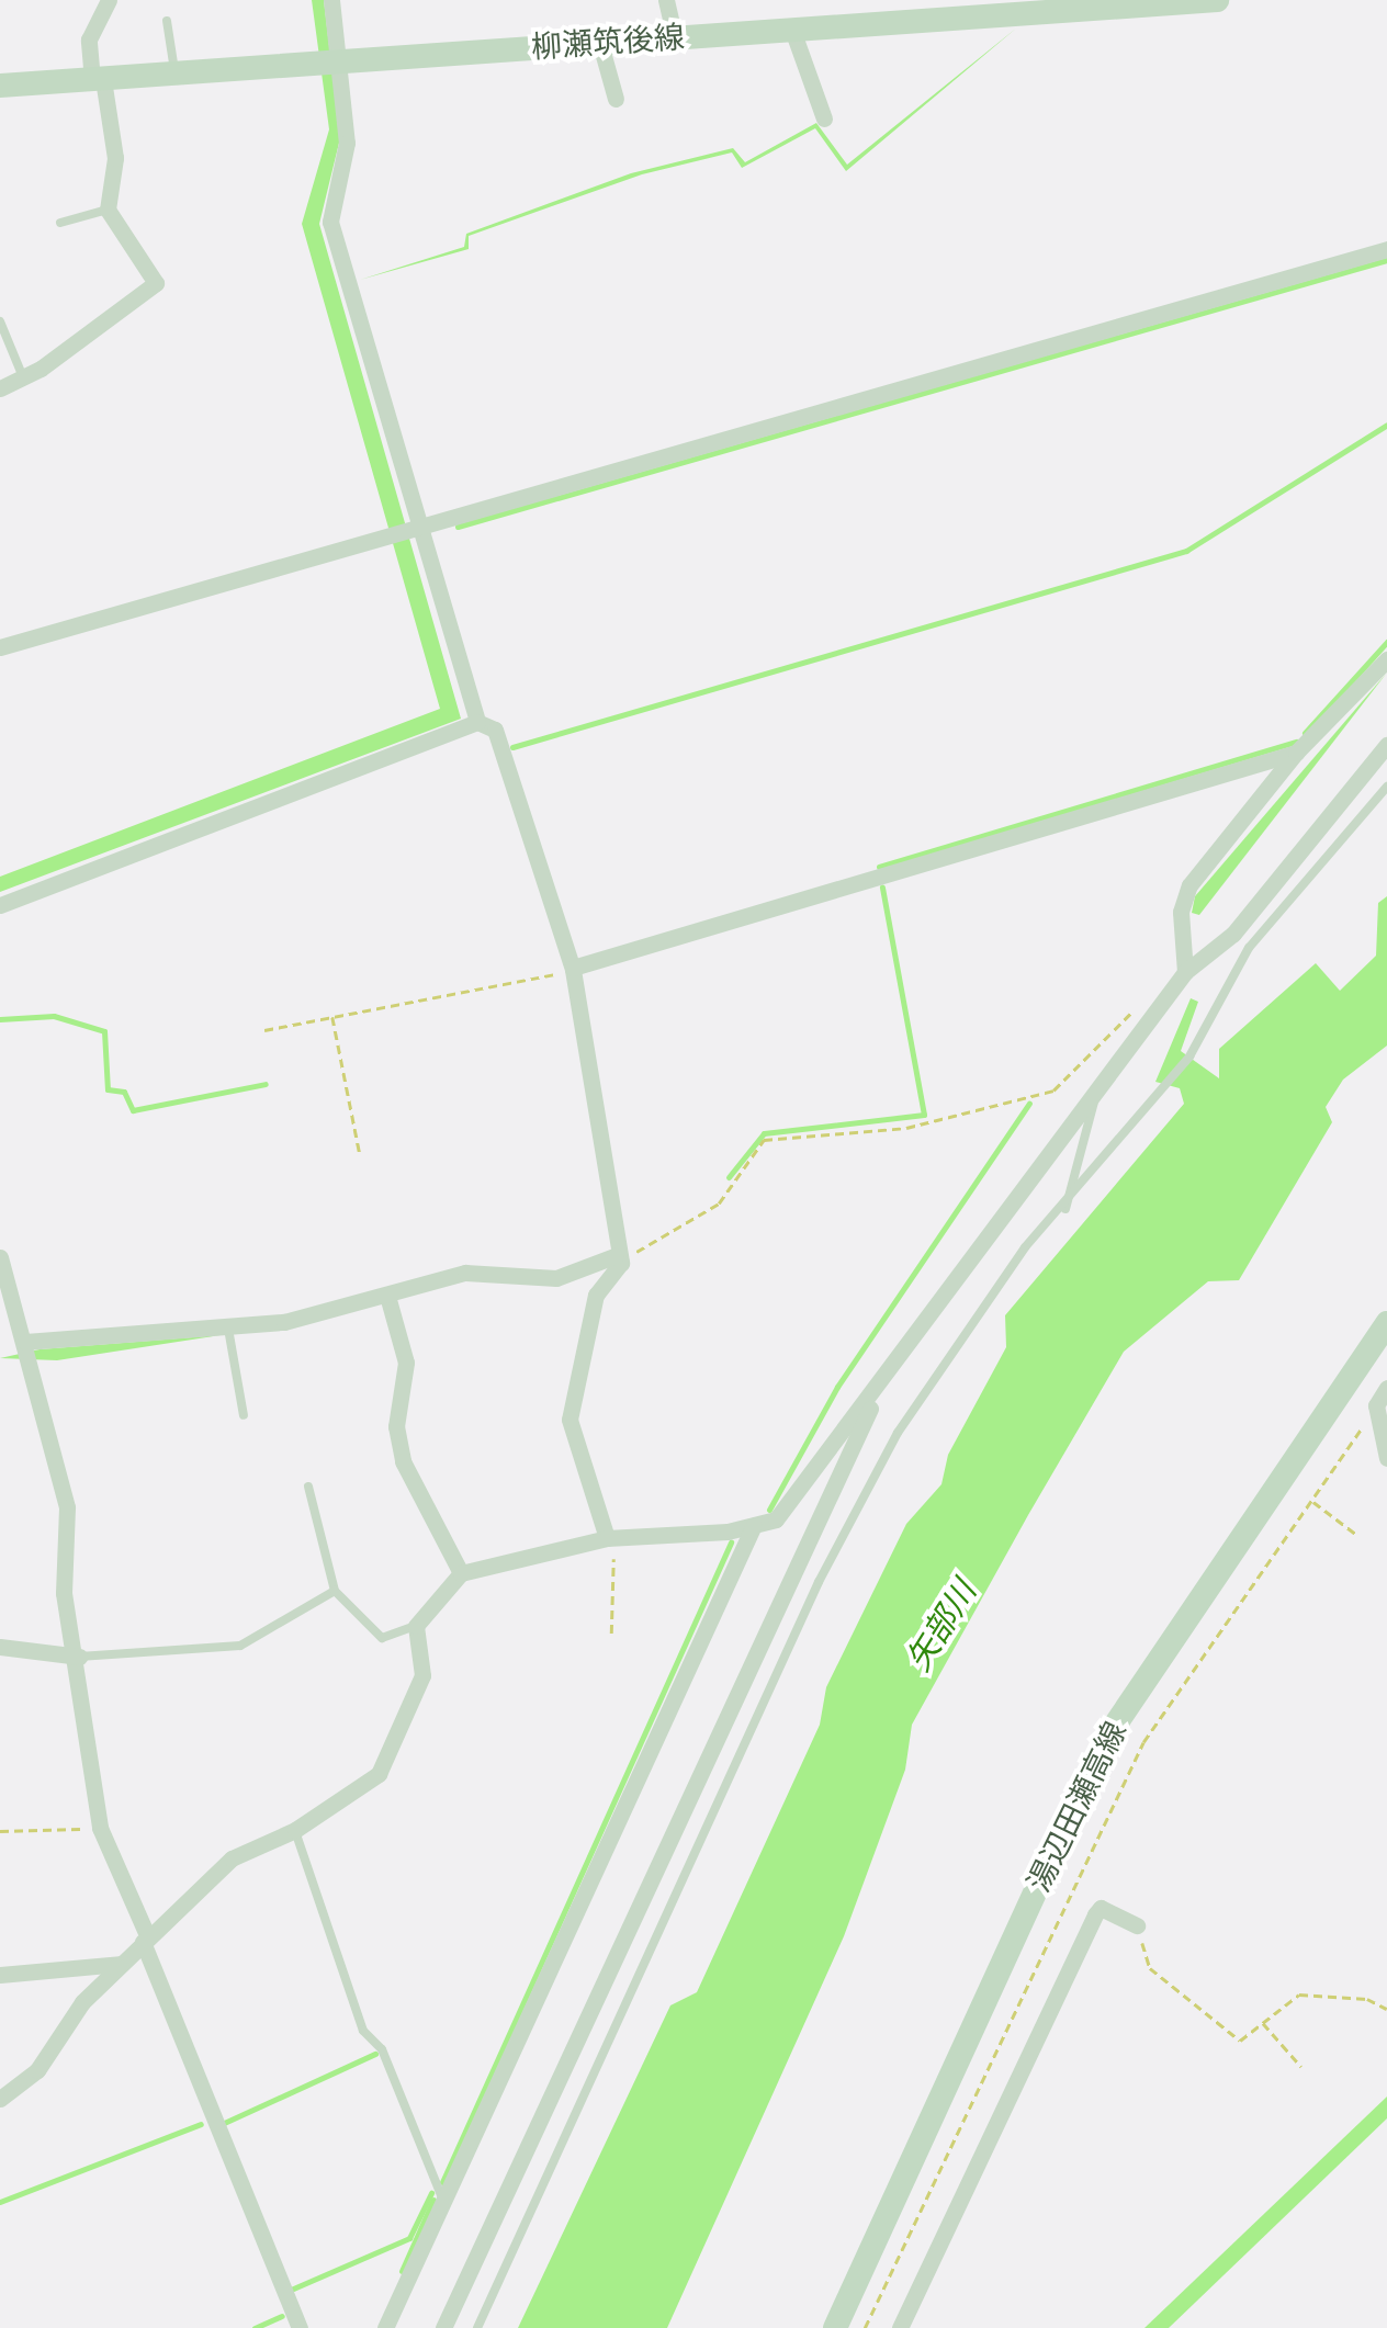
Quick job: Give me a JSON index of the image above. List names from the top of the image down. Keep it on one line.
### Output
{"streets":{"main road":["柳瀬筑後線","湯辺田瀬高線"]},"water":["矢部川"]}
